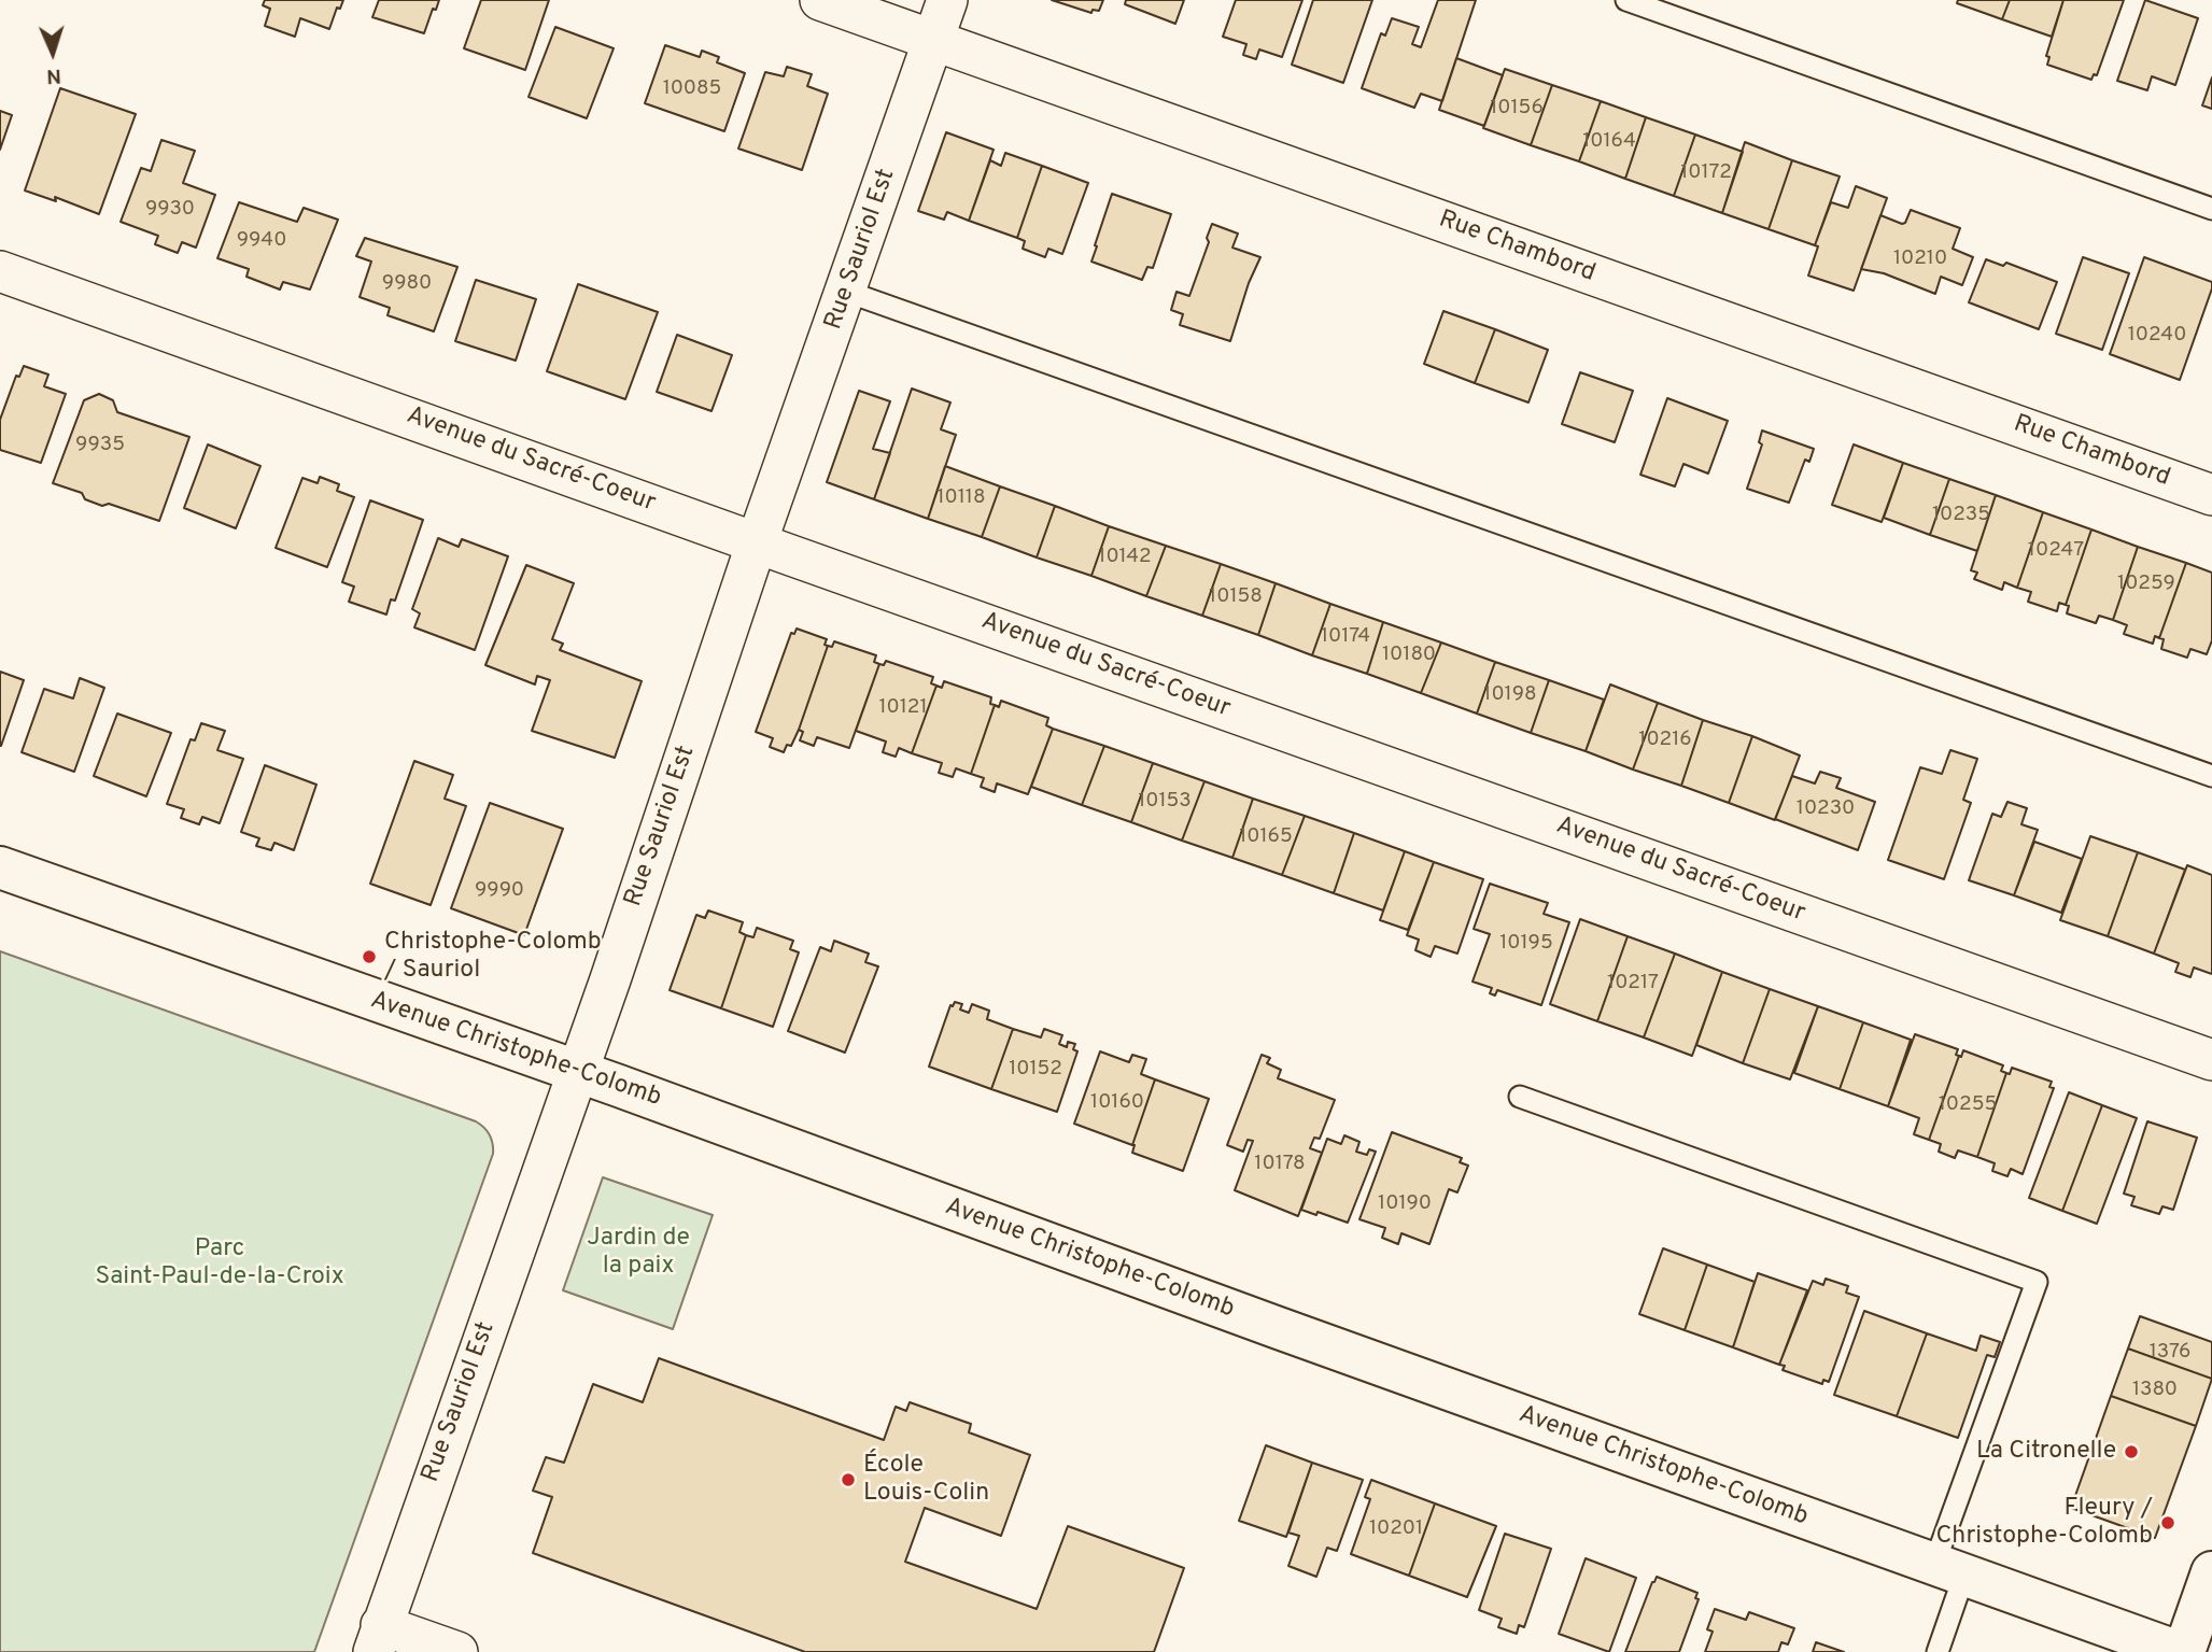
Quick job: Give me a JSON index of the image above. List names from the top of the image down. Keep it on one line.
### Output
{"streets":{"main road":["Avenue Christophe-Colomb"],"street":["Rue Chambord","Rue Sauriol Est","Avenue du Sacré-Coeur"]},"crossings":[["Rue Chambord","Rue Sauriol Est"],["Rue Sauriol Est","Avenue du Sacré-Coeur"],["Rue Sauriol Est","Avenue Christophe-Colomb"]],"parks":["Jardin de la paix","Parc Saint-Paul-de-la-Croix"],"places":["Christophe-Colomb / Sauriol","La Citronelle","École Louis-Colin","Fleury / Christophe-Colomb"],"house_numbers":["10085","10156","10164","10172","9930","9940","10210","9980","10240","9935","10118","10235","10247","10142","10259","10158","10174","10180","10198","10121","10216","10153","10230","10165","9990","10195","10217","10152","10160","10255","10178","10190","1376","1380","10201"],"north":"bottom"}
